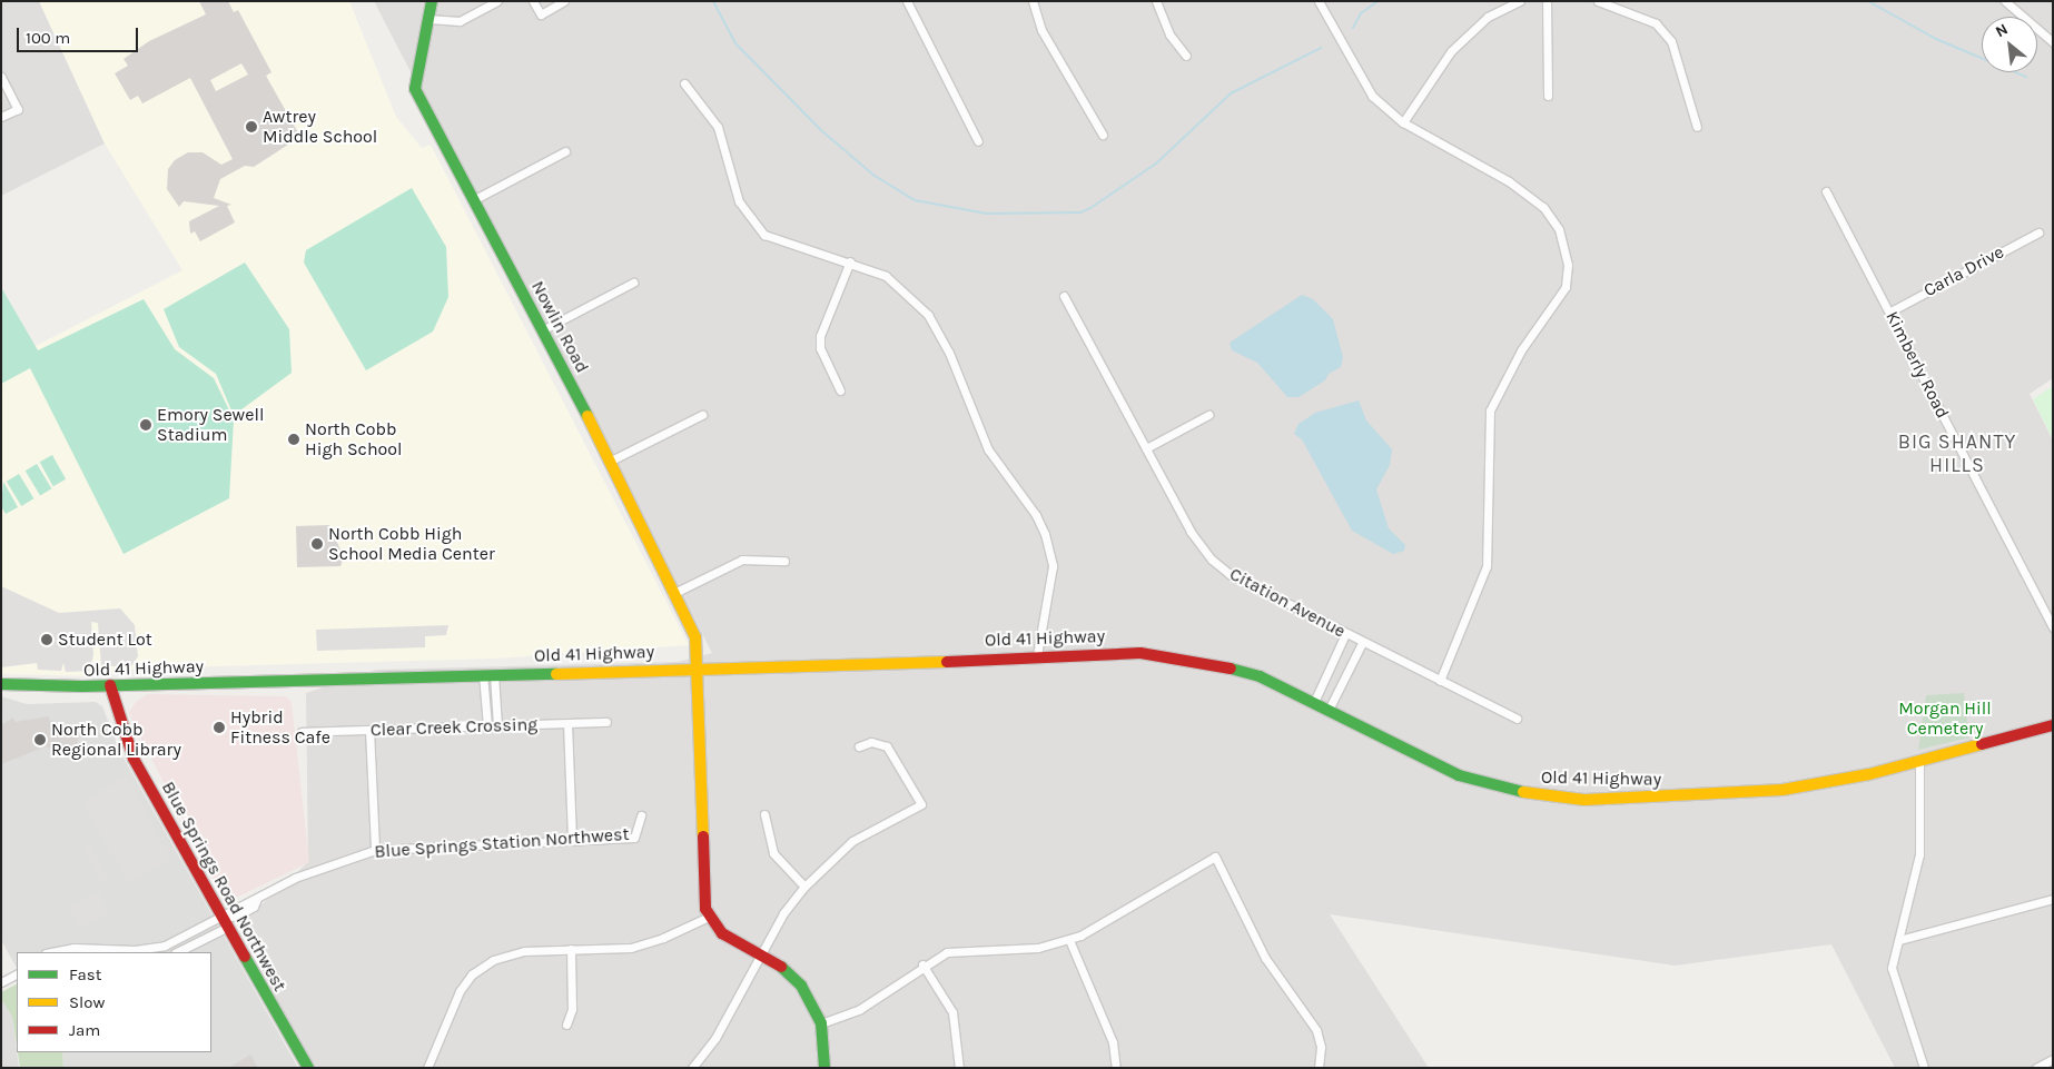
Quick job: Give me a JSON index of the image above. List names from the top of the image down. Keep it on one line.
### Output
{"streets":{"main road":["Nowlin Road","Old 41 Highway","Blue Springs Road Northwest"],"street":["Carla Drive","Kimberly Road","Citation Avenue","Clear Creek Crossing","Blue Springs Station Northwest"]},"crossings":[["Carla Drive","Kimberly Road"],["Nowlin Road","Old 41 Highway"],["Old 41 Highway","Blue Springs Road Northwest"],["Blue Springs Station Northwest","Blue Springs Road Northwest"]],"districts":["BIG SHANTY HILLS"],"parks":["Morgan Hill Cemetery"],"places":["Awtrey Middle School","Emory Sewell Stadium","North Cobb High School","North Cobb High School Media Center","Student Lot","Hybrid Fitness Cafe","North Cobb Regional Library"],"legend":["Fast","Slow","Jam"],"scale_bar":"100 m","north":"top left"}
